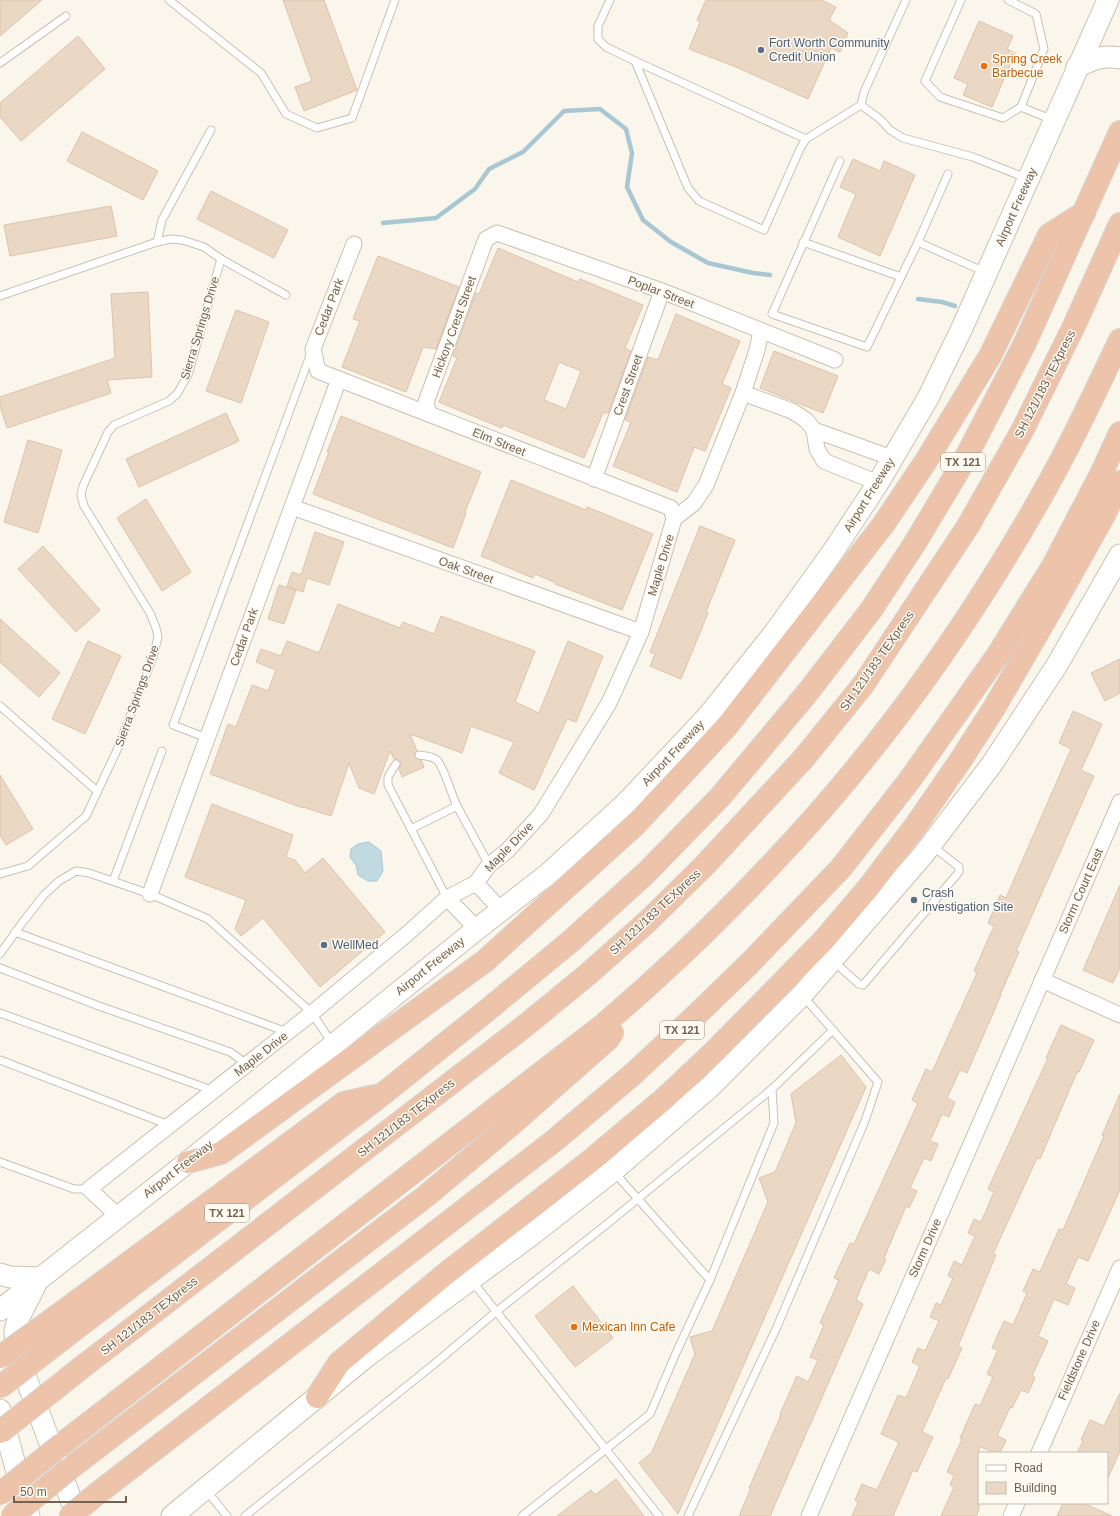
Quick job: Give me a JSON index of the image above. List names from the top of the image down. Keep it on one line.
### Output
{"streets":{"highway":["SH 121/183 TEXpress","TX 121"],"main road":["Airport Freeway"],"street":["Poplar Street","Cedar Park","Hickory Crest Street","Crest Street","Elm Street","Maple Drive","Oak Street","Storm Court East","Storm Drive","Fieldstone Drive"],"lane":["Sierra Springs Drive"]},"crossings":[["Poplar Street","Hickory Crest Street"],["Poplar Street","Crest Street"],["Poplar Street","Maple Drive"],["Cedar Park","Elm Street"],["Cedar Park","Oak Street"],["Hickory Crest Street","Elm Street"],["Crest Street","Elm Street"],["Elm Street","Maple Drive"],["Maple Drive","Oak Street"],["Storm Court East","Storm Drive"]],"places":["Fort Worth Community Credit Union","Spring Creek Barbecue","Crash Investigation Site","WellMed","Mexican Inn Cafe"],"legend":["Road","Building"],"scale_bar":"50 m"}
